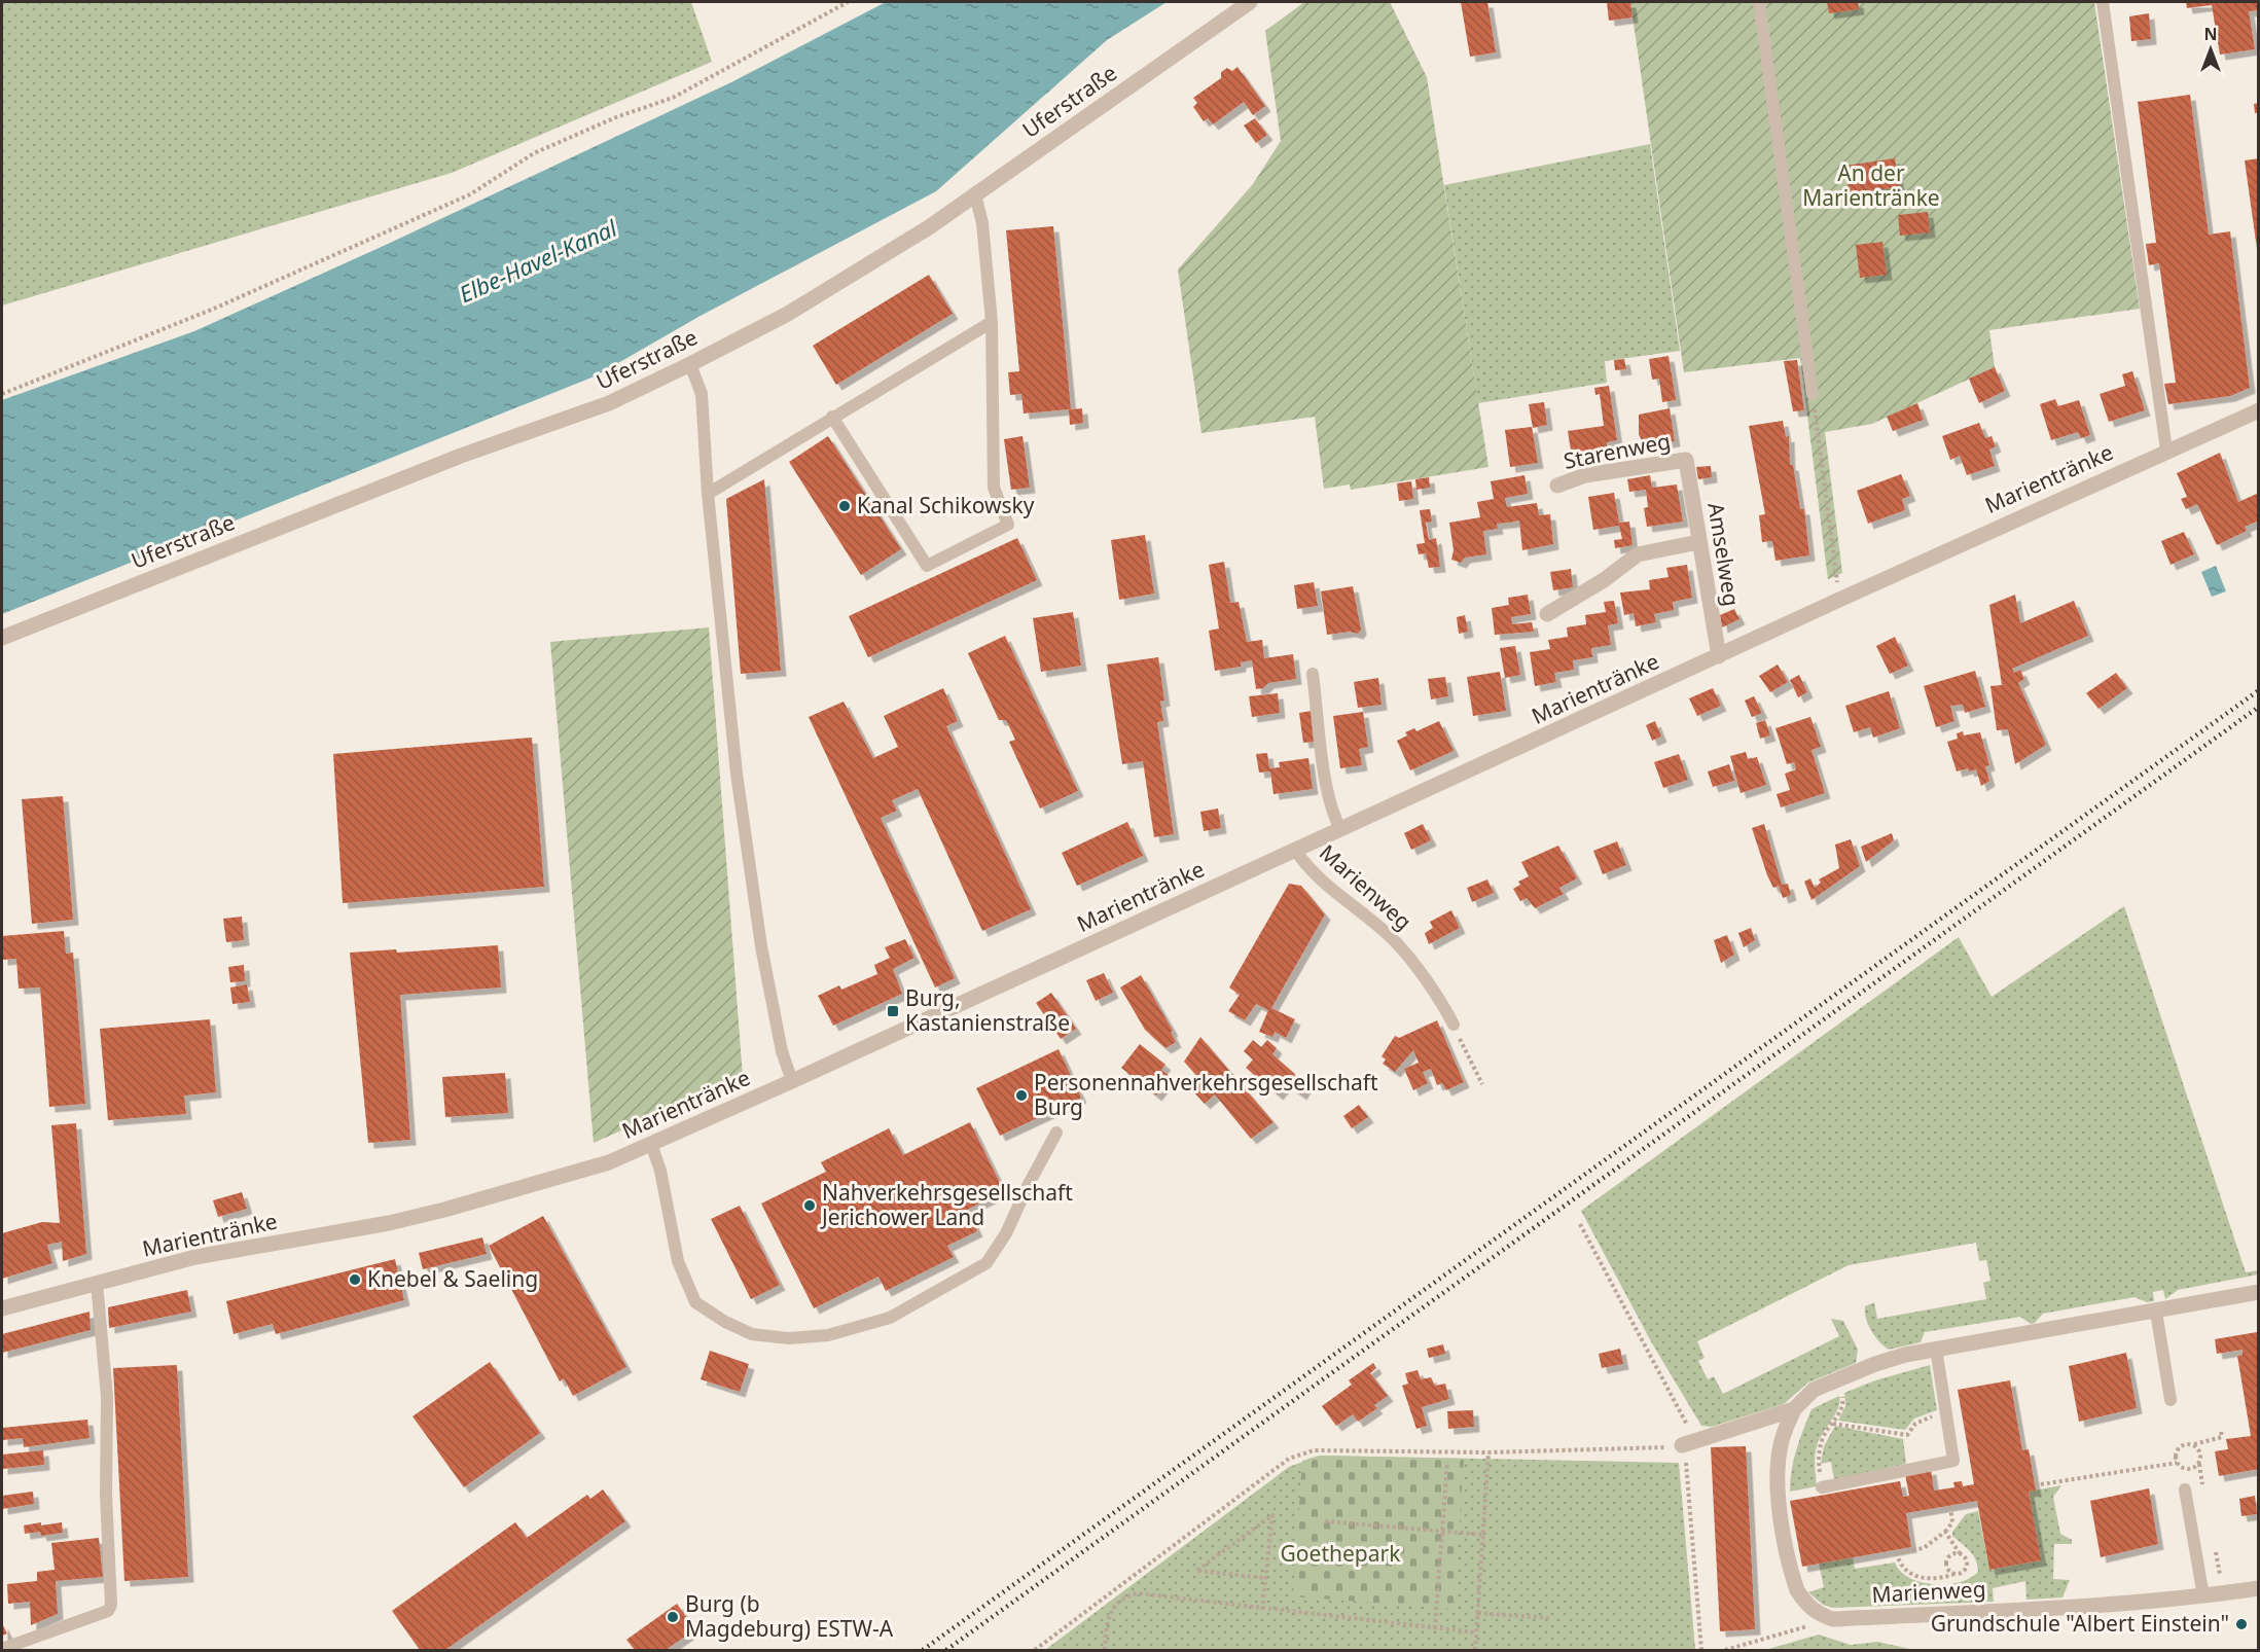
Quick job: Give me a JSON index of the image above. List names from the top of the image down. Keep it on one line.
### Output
{"streets":{"street":["Uferstraße","Starenweg","Marientränke","Amselweg","Marienweg"]},"crossings":[["Starenweg","Amselweg"],["Marientränke","Amselweg"],["Marientränke","Marienweg"]],"water":["Elbe-Havel-Kanal"],"parks":["An der Marientränke","Goethepark"],"places":{"other":["Kanal Schikowsky","Personennahverkehrsgesellschaft Burg","Nahverkehrsgesellschaft Jerichower Land","Knebel & Saeling","Burg (b Magdeburg) ESTW-A","Grundschule \"Albert Einstein\""],"transit":["Burg, Kastanienstraße"]},"north":"top"}
